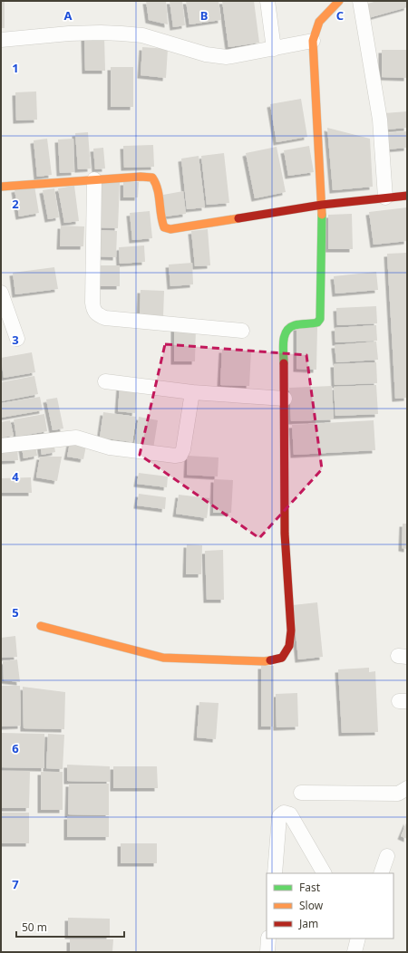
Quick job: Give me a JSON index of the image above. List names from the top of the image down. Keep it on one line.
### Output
{"legend":["Fast","Slow","Jam"],"scale_bar":"50 m","grid":{"columns":["A","B","C"],"rows":["1","2","3","4","5","6","7"]}}
